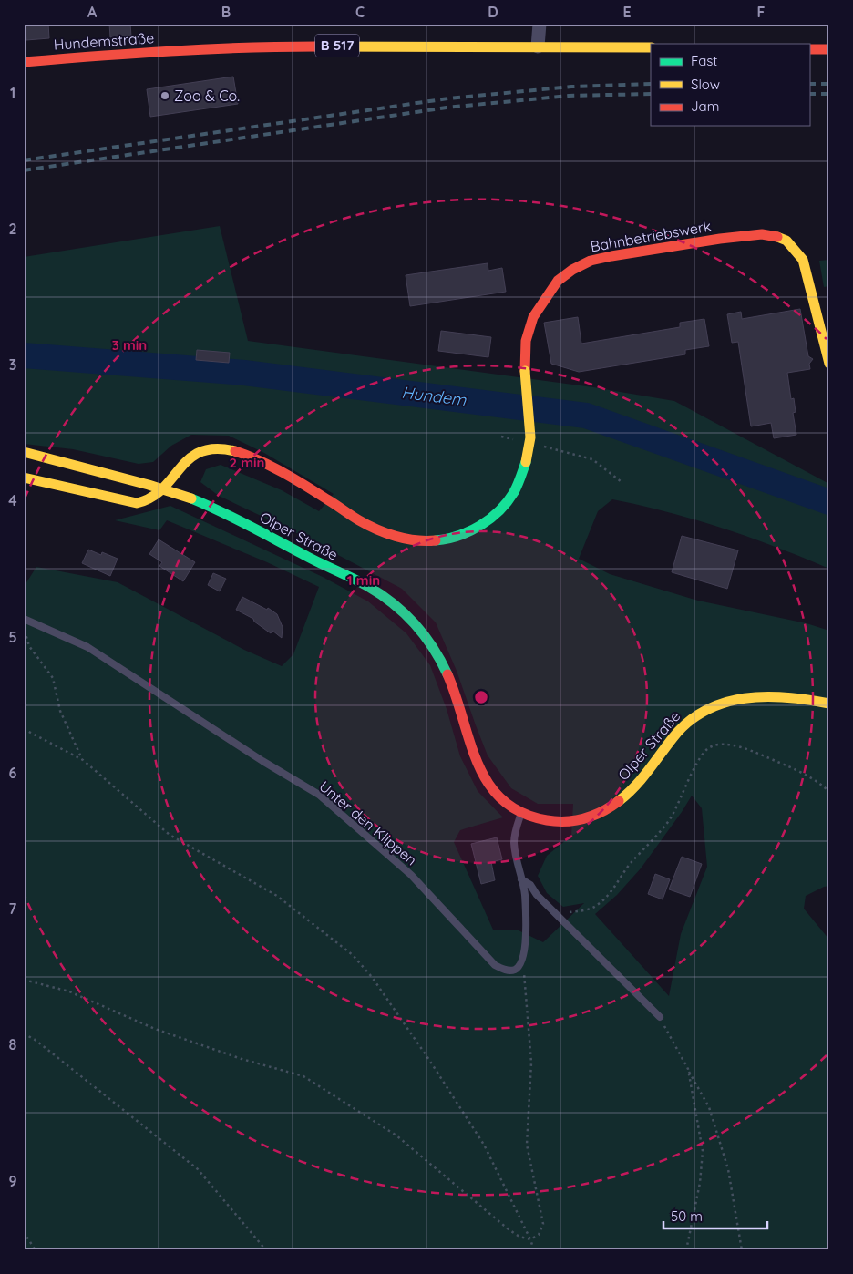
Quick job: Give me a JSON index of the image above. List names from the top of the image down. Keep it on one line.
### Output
{"streets":{"main road":["Hundemstraße","B 517","Bahnbetriebswerk","Olper Straße"],"lane":["Unter den Klippen"]},"crossings":[["Bahnbetriebswerk","Olper Straße"]],"water":["Hundem"],"places":["Zoo & Co."],"legend":["Fast","Slow","Jam"],"scale_bar":"50 m","grid":{"columns":["A","B","C","D","E","F"],"rows":["1","2","3","4","5","6","7","8","9"]},"rings":["3 min","2 min","1 min"]}
